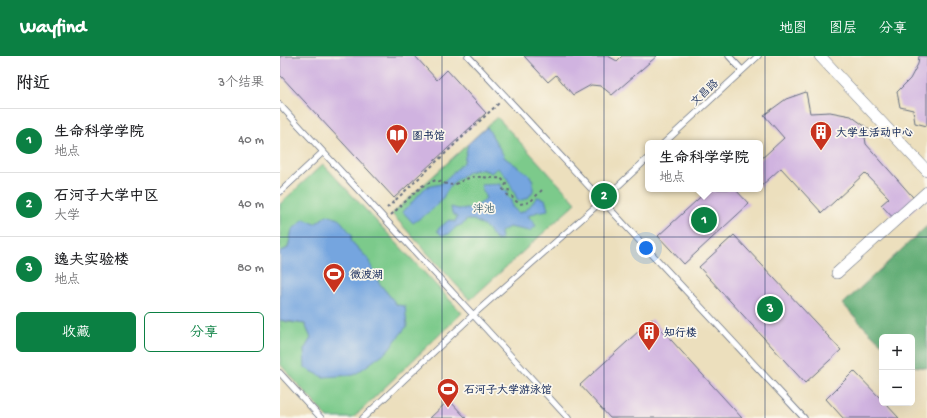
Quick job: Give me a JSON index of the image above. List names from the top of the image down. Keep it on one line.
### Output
{"streets":{"lane":["文昌路"]},"parks":["泮池"],"places":{"building":["大学生活动中心","知行楼"],"library":["图书馆"],"sports":["微波湖","石河子大学游泳馆"]},"page":{"header":"Wayfind","nav":["地图","图层","分享"],"heading":["附近","3个结果"],"list":[{"mark":"1","name":"生命科学学院","note":"地点","value":"40 m"},{"mark":"2","name":"石河子大学中区","note":"大学","value":"40 m"},{"mark":"3","name":"逸夫实验楼","note":"地点","value":"80 m"}],"popup":["生命科学学院","地点"],"pins":["2","1","3"],"buttons":["收藏","分享"],"map_buttons":["+","−"]}}
